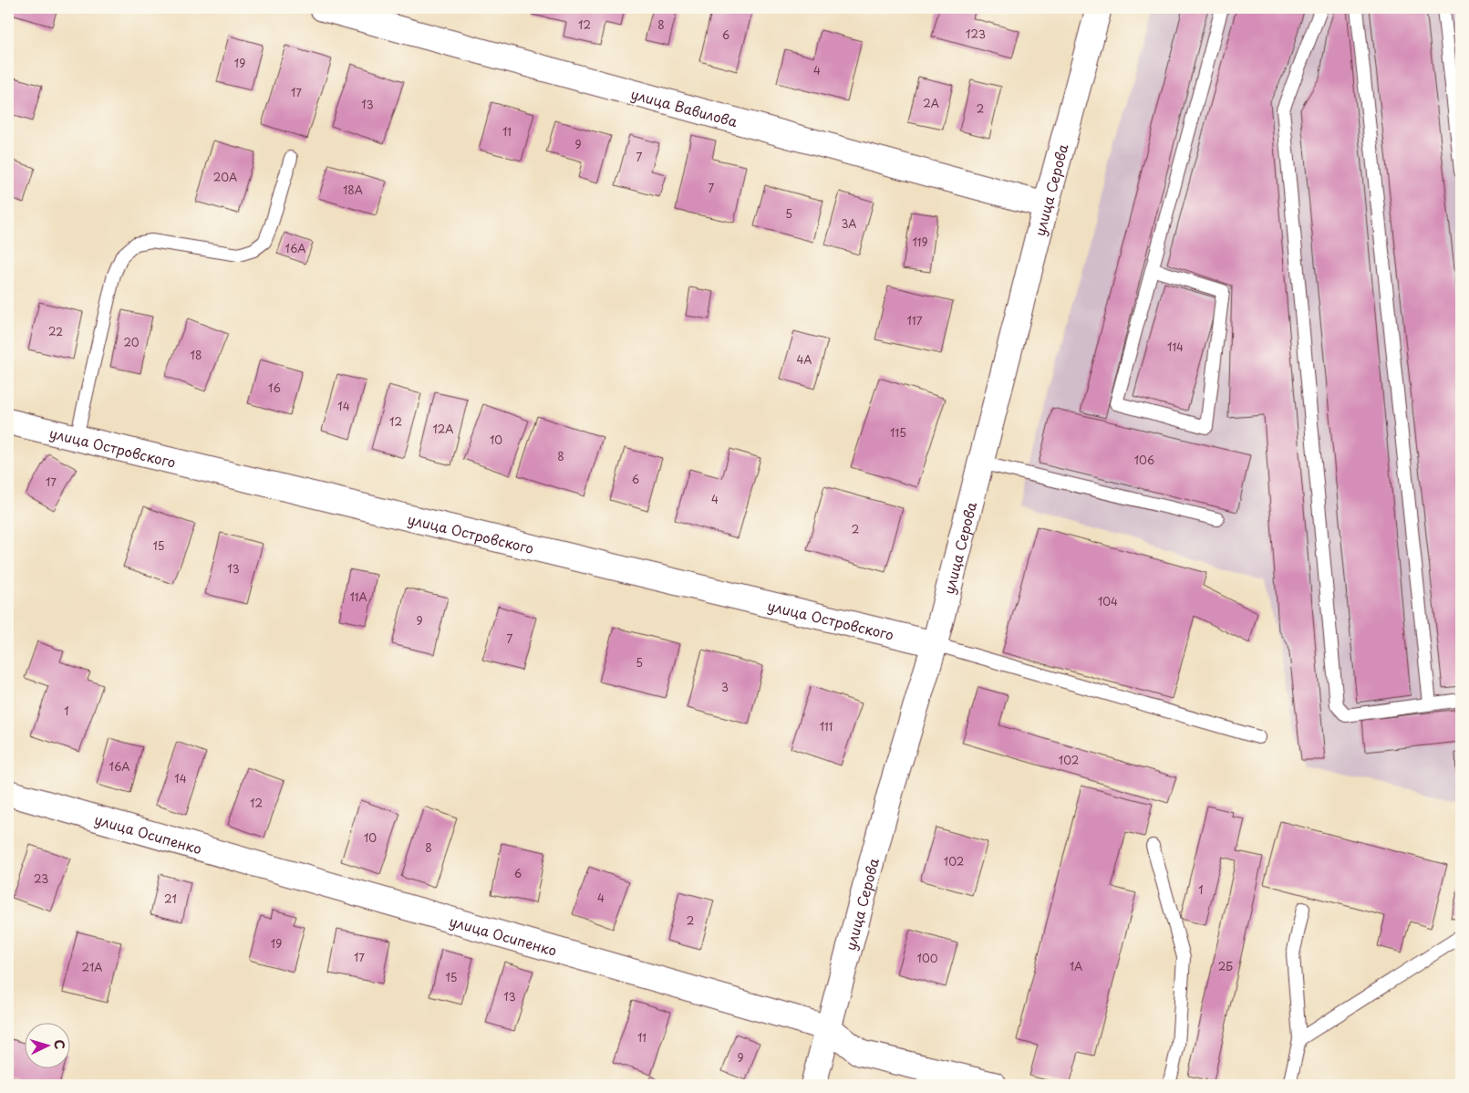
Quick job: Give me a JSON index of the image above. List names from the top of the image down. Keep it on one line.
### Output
{"streets":{"street":["улица Вавилова","улица Серова","улица Островского","улица Осипенко"]},"crossings":[["улица Вавилова","улица Серова"],["улица Серова","улица Островского"],["улица Серова","улица Осипенко"]],"house_numbers":["12","8","123","6","19","4","17","2А","13","2","11","9","7","20А","7","18А","5","3А","119","16А","117","22","20","114","18","4А","16","14","12","12А","115","10","8","106","6","17","4","2","15","13","11А","104","9","7","5","3","1","111","102","16А","14","12","10","8","102","6","23","1","4","21","2","19","17","100","1А","2Б","21А","15","13","11","9"],"north":"right"}
